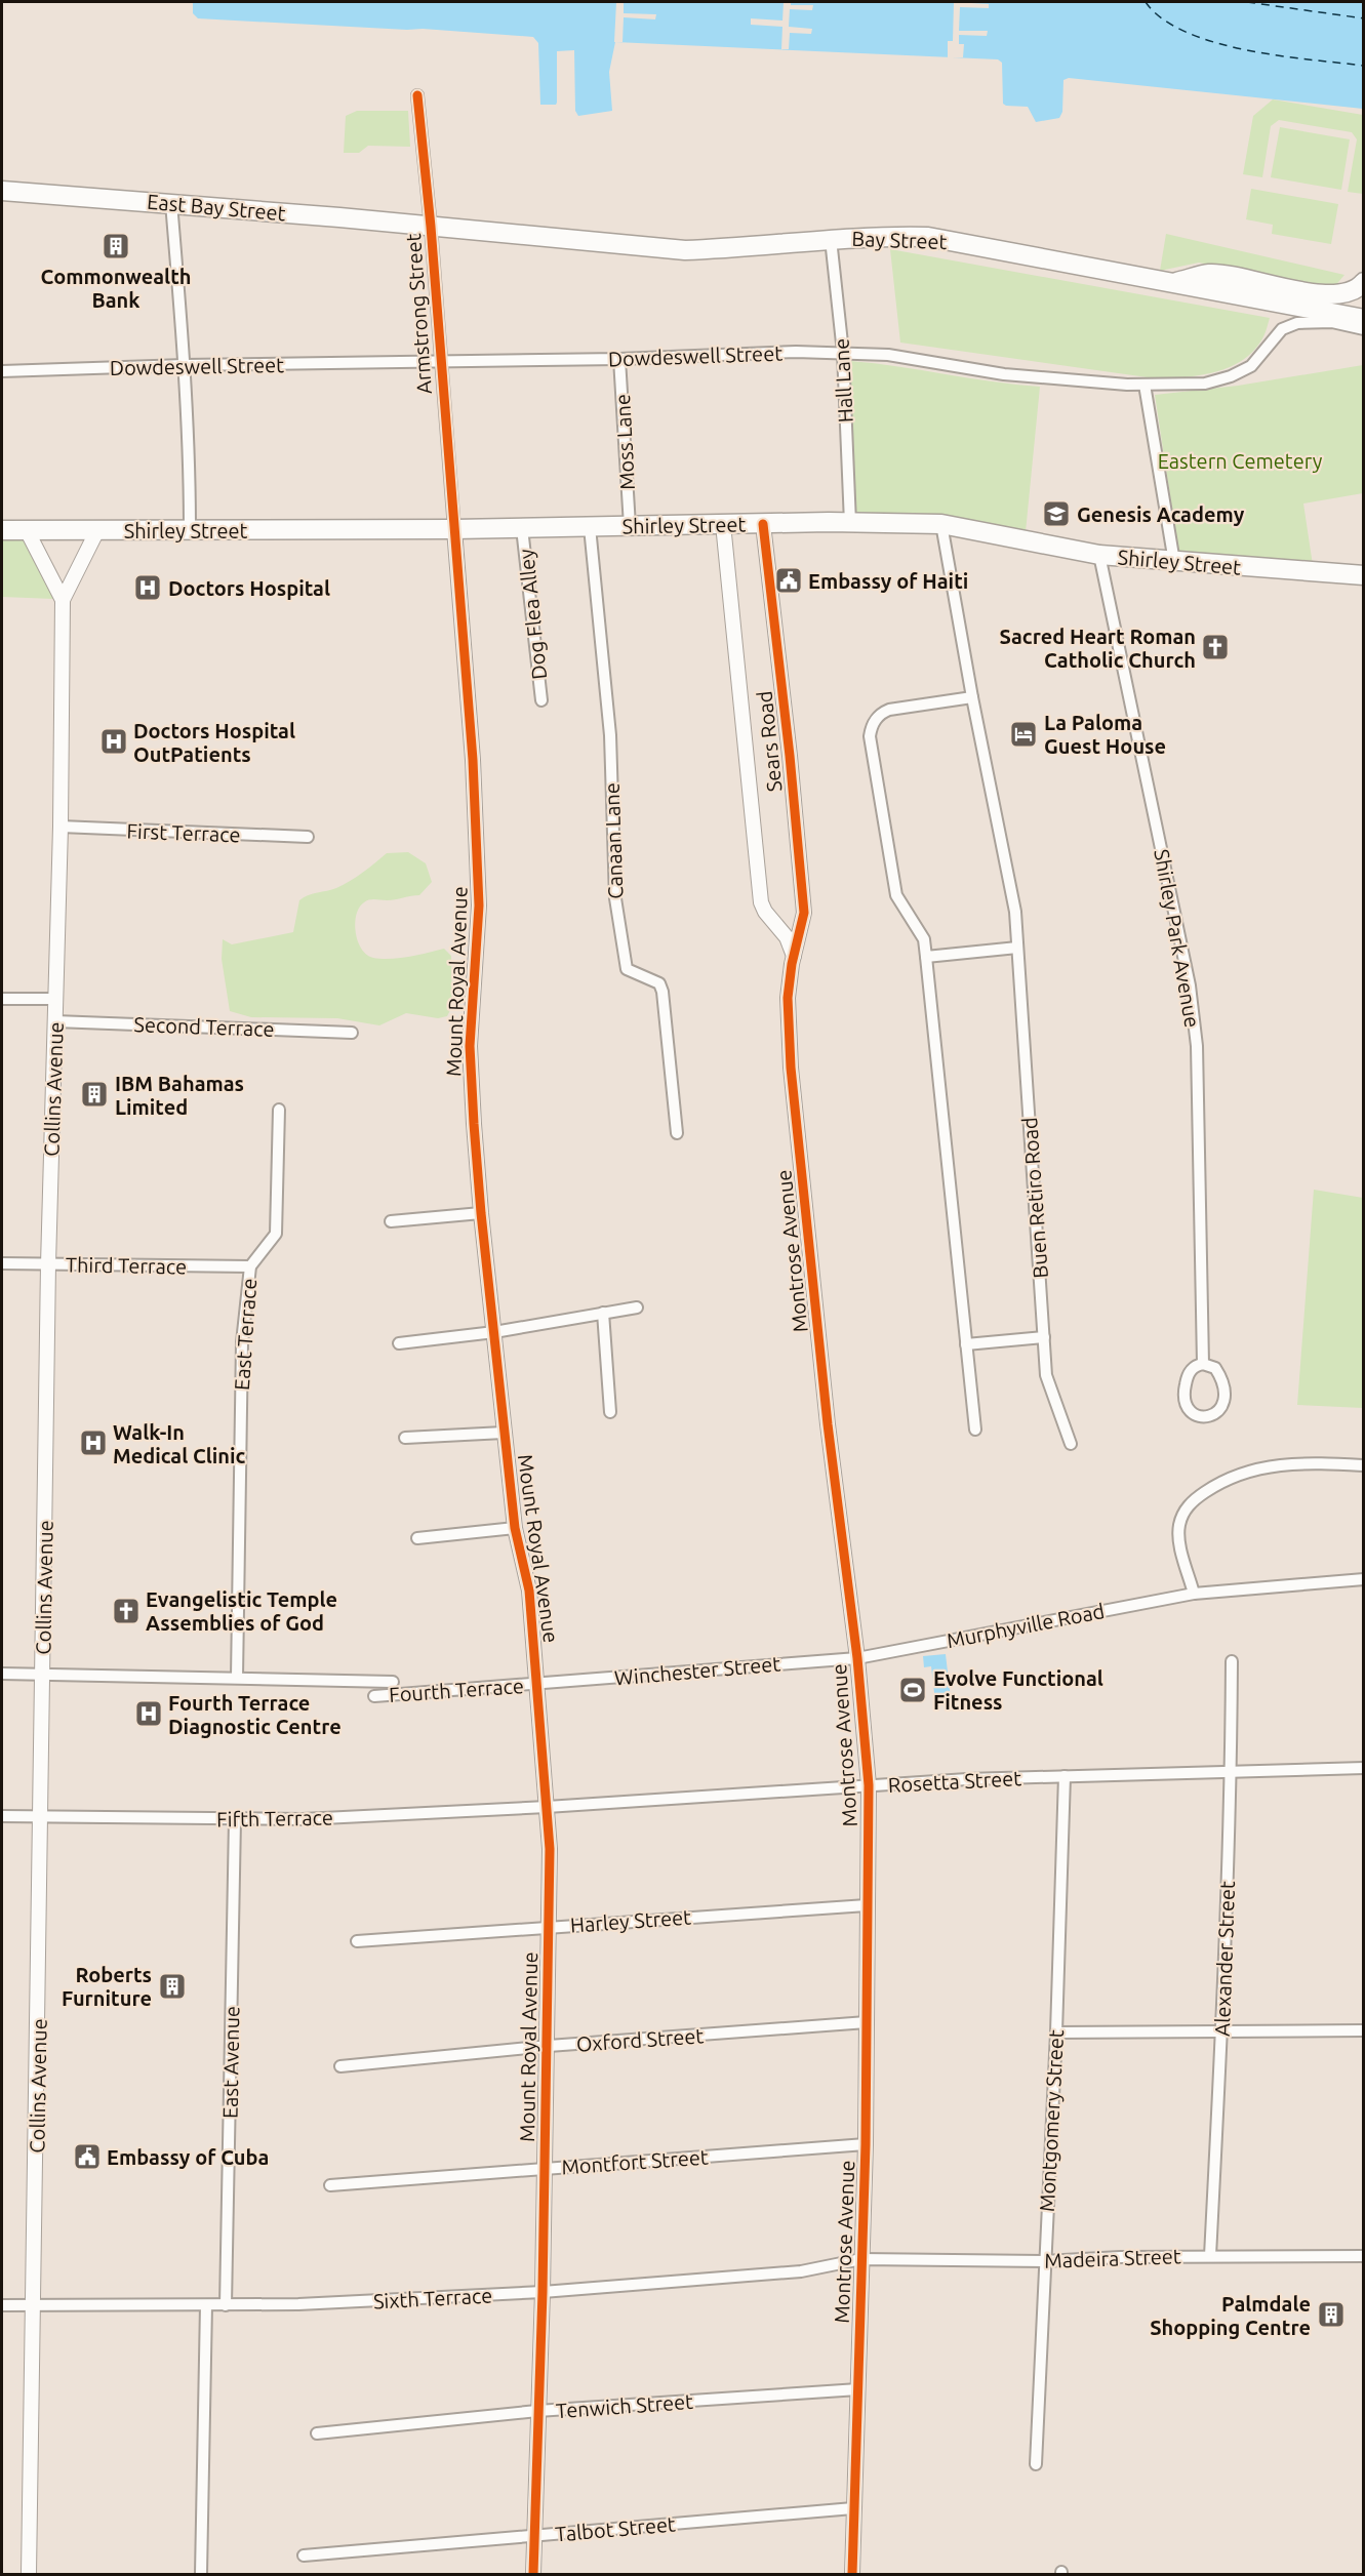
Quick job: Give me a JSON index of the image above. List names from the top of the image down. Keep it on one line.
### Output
{"streets":{"highway":["East Bay Street","Bay Street","Shirley Street"],"street":["Armstrong Street","Dowdeswell Street","Hall Lane","Moss Lane","Dog Flea Alley","Sears Road","First Terrace","Canaan Lane","Shirley Park Avenue","Mount Royal Avenue","Second Terrace","Collins Avenue","Buen Retiro Road","Montrose Avenue","Third Terrace","East Terrace","Murphyville Road","Winchester Street","Fourth Terrace","Rosetta Street","Fifth Terrace","Harley Street","Alexander Street","Oxford Street","East Avenue","Montgomery Street","Montfort Street","Madeira Street","Sixth Terrace","Tenwich Street","Talbot Street"]},"crossings":[["East Bay Street","Bay Street"],["East Bay Street","Armstrong Street"],["Bay Street","Armstrong Street"],["Bay Street","Hall Lane"],["Armstrong Street","Dowdeswell Street"],["Armstrong Street","Shirley Street"],["Armstrong Street","Mount Royal Avenue"],["Dowdeswell Street","Hall Lane"],["Dowdeswell Street","Moss Lane"],["Hall Lane","Shirley Street"],["Moss Lane","Shirley Street"],["Shirley Street","Dog Flea Alley"],["Shirley Street","Sears Road"],["Shirley Street","Canaan Lane"],["Shirley Street","Shirley Park Avenue"],["Shirley Street","Mount Royal Avenue"],["Shirley Street","Collins Avenue"],["Shirley Street","Buen Retiro Road"],["Sears Road","Montrose Avenue"],["First Terrace","Collins Avenue"],["Mount Royal Avenue","Winchester Street"],["Mount Royal Avenue","Fourth Terrace"],["Mount Royal Avenue","Rosetta Street"],["Mount Royal Avenue","Fifth Terrace"],["Mount Royal Avenue","Harley Street"],["Mount Royal Avenue","Oxford Street"],["Mount Royal Avenue","Montfort Street"],["Mount Royal Avenue","Sixth Terrace"],["Mount Royal Avenue","Tenwich Street"],["Mount Royal Avenue","Talbot Street"],["Second Terrace","Collins Avenue"],["Collins Avenue","Third Terrace"],["Collins Avenue","Fourth Terrace"],["Collins Avenue","Fifth Terrace"],["Collins Avenue","Sixth Terrace"],["Montrose Avenue","Murphyville Road"],["Montrose Avenue","Winchester Street"],["Montrose Avenue","Rosetta Street"],["Montrose Avenue","Harley Street"],["Montrose Avenue","Oxford Street"],["Montrose Avenue","Montfort Street"],["Montrose Avenue","Madeira Street"],["Montrose Avenue","Sixth Terrace"],["Montrose Avenue","Tenwich Street"],["Montrose Avenue","Talbot Street"],["Third Terrace","East Terrace"],["East Terrace","Fourth Terrace"],["Murphyville Road","Winchester Street"],["Winchester Street","Fourth Terrace"],["Rosetta Street","Fifth Terrace"],["Rosetta Street","Alexander Street"],["Rosetta Street","Montgomery Street"],["Fifth Terrace","East Avenue"],["Alexander Street","Madeira Street"],["East Avenue","Sixth Terrace"],["Montgomery Street","Madeira Street"],["Madeira Street","Sixth Terrace"]],"parks":["Eastern Cemetery"],"places":{"building":["Commonwealth Bank","IBM Bahamas Limited","Roberts Furniture","Palmdale Shopping Centre"],"school or university":["Genesis Academy"],"public building":["Embassy of Haiti","Embassy of Cuba"],"hospital":["Doctors Hospital","Doctors Hospital OutPatients","Walk-In Medical Clinic","Fourth Terrace Diagnostic Centre"],"church":["Sacred Heart Roman Catholic Church","Evangelistic Temple Assemblies of God"],"hotel":["La Paloma Guest House"],"sports":["Evolve Functional Fitness"]}}
